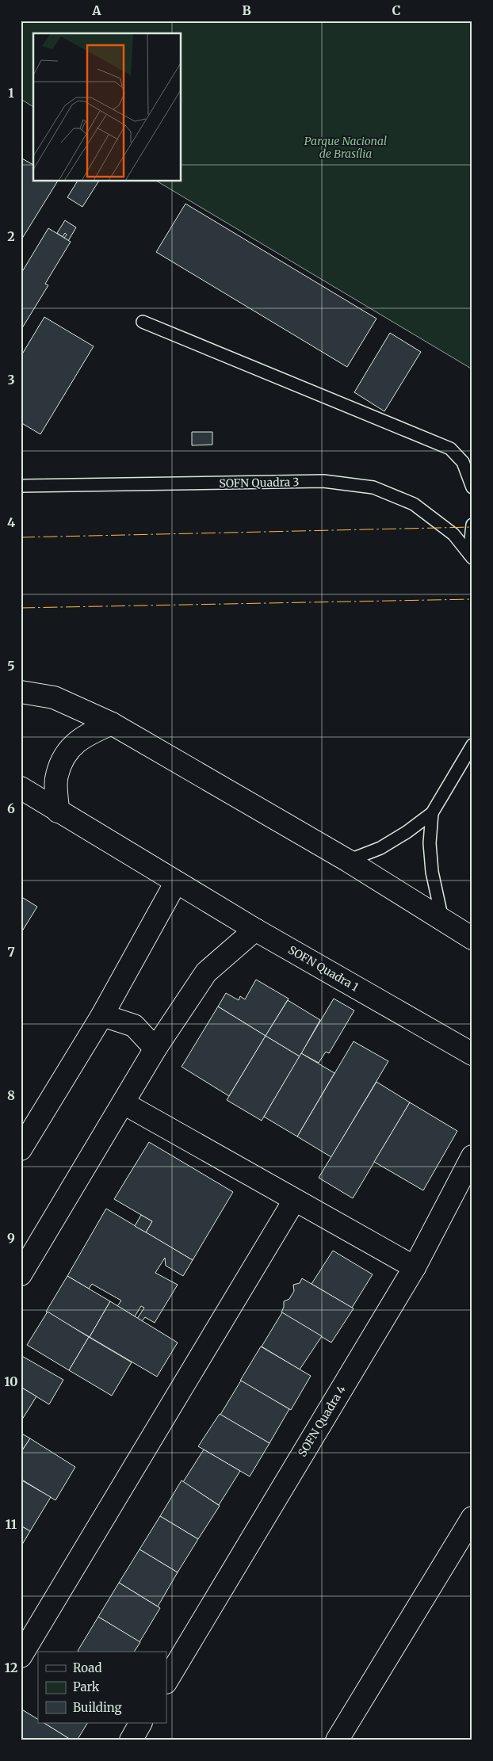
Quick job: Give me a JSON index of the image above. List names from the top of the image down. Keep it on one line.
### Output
{"streets":{"main road":["SOFN Quadra 1","SOFN Quadra 4"],"lane":["SOFN Quadra 3"]},"parks":["Parque Nacional de Brasília"],"legend":["Road","Park","Building"],"grid":{"columns":["A","B","C"],"rows":["1","2","3","4","5","6","7","8","9","10","11","12"]}}
